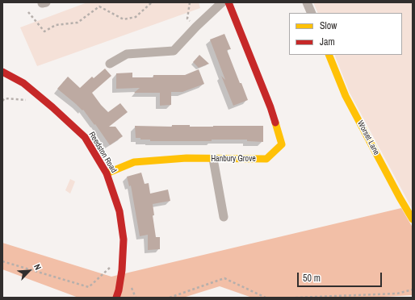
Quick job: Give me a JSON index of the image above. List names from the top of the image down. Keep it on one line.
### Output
{"streets":{"street":["Worset Lane","Reedston Road","Hanbury Grove"]},"crossings":[["Reedston Road","Hanbury Grove"]],"legend":["Slow","Jam"],"scale_bar":"50 m","north":"top right"}
